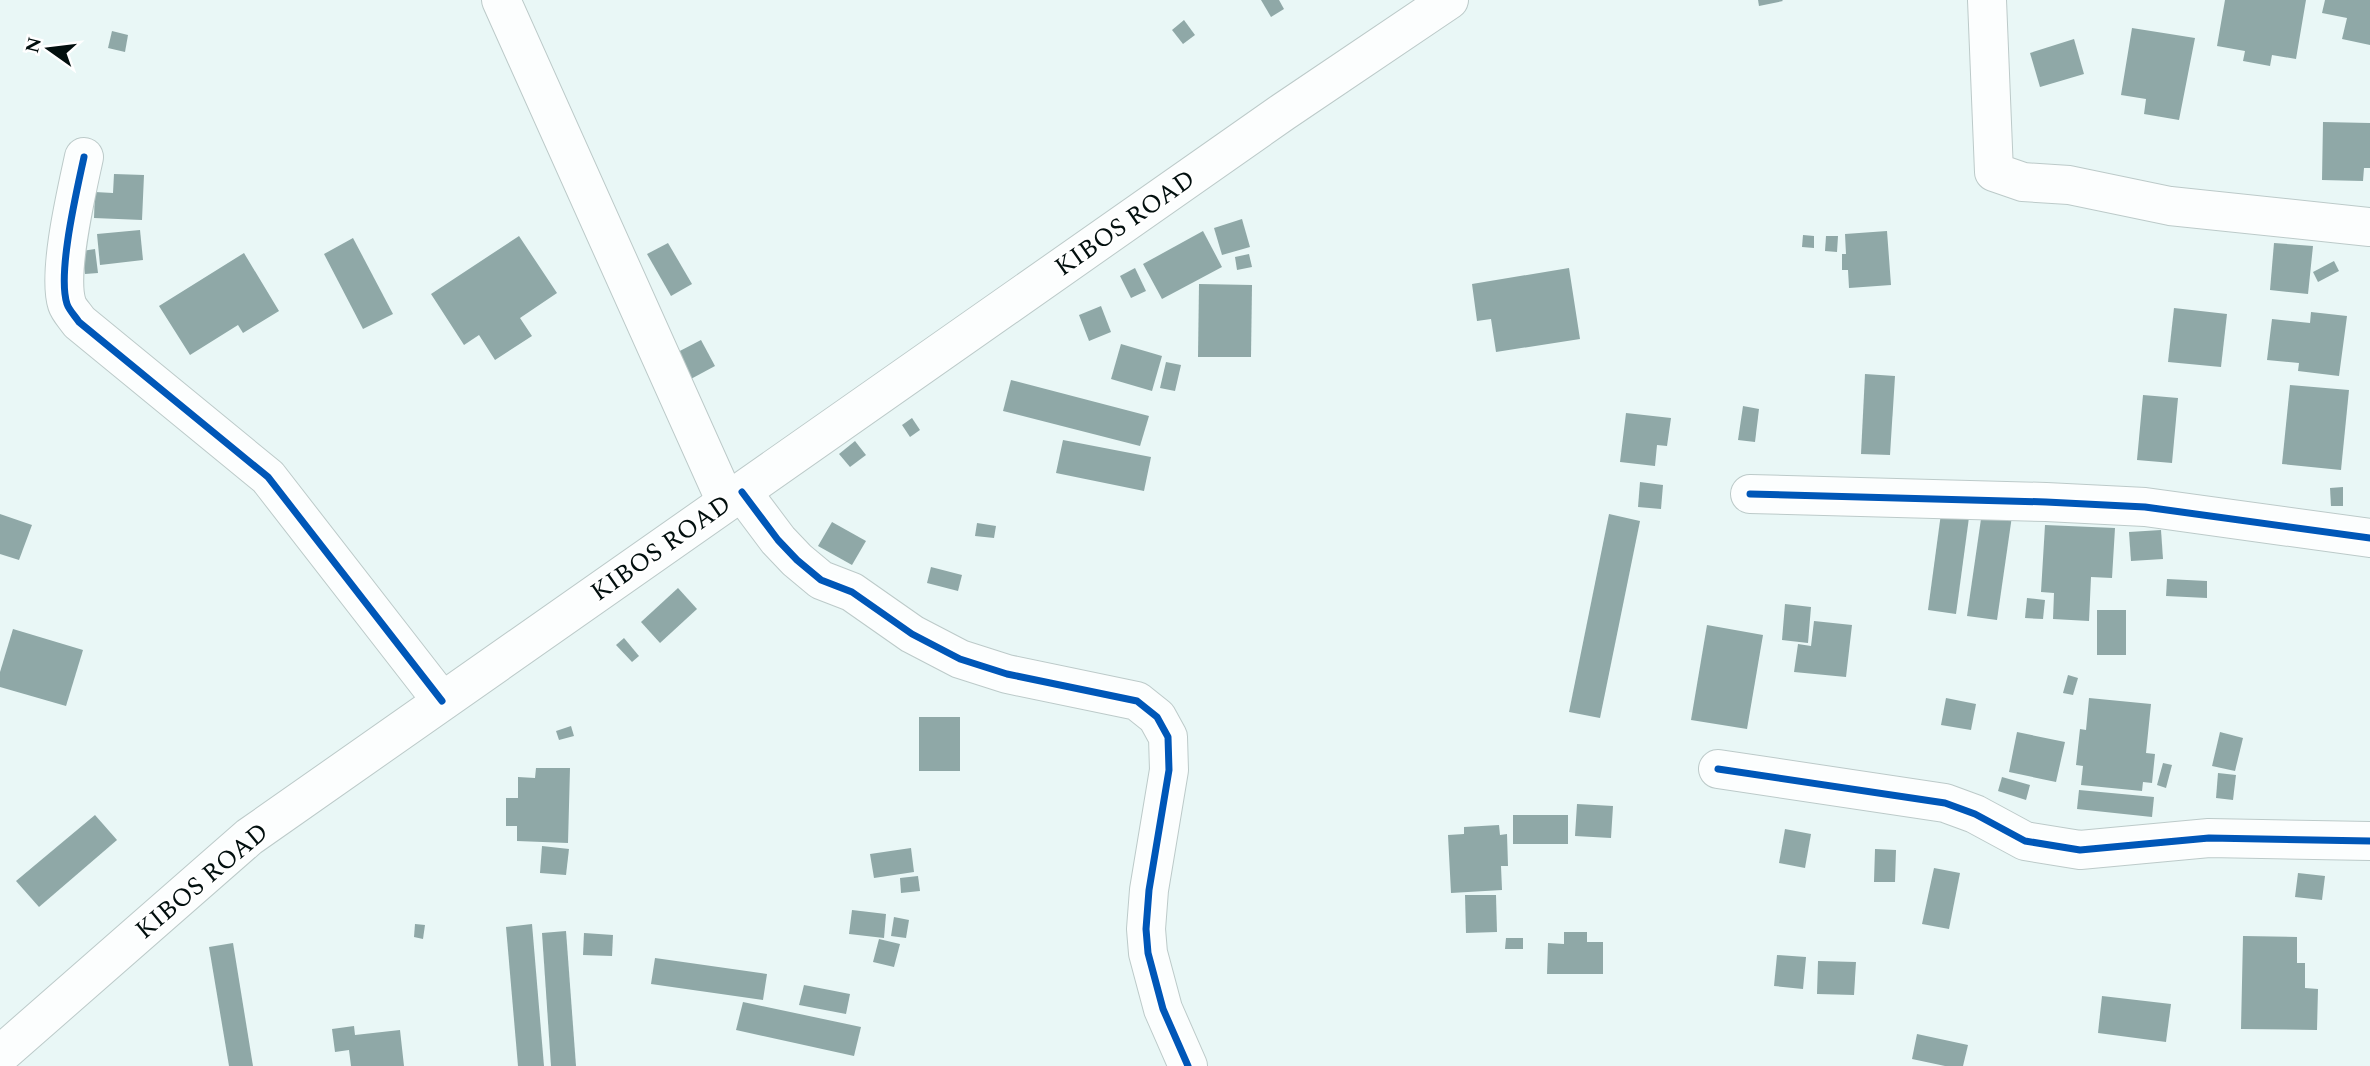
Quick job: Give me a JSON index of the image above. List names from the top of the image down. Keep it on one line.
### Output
{"streets":{"street":["KIBOS ROAD"]},"north":"left"}
